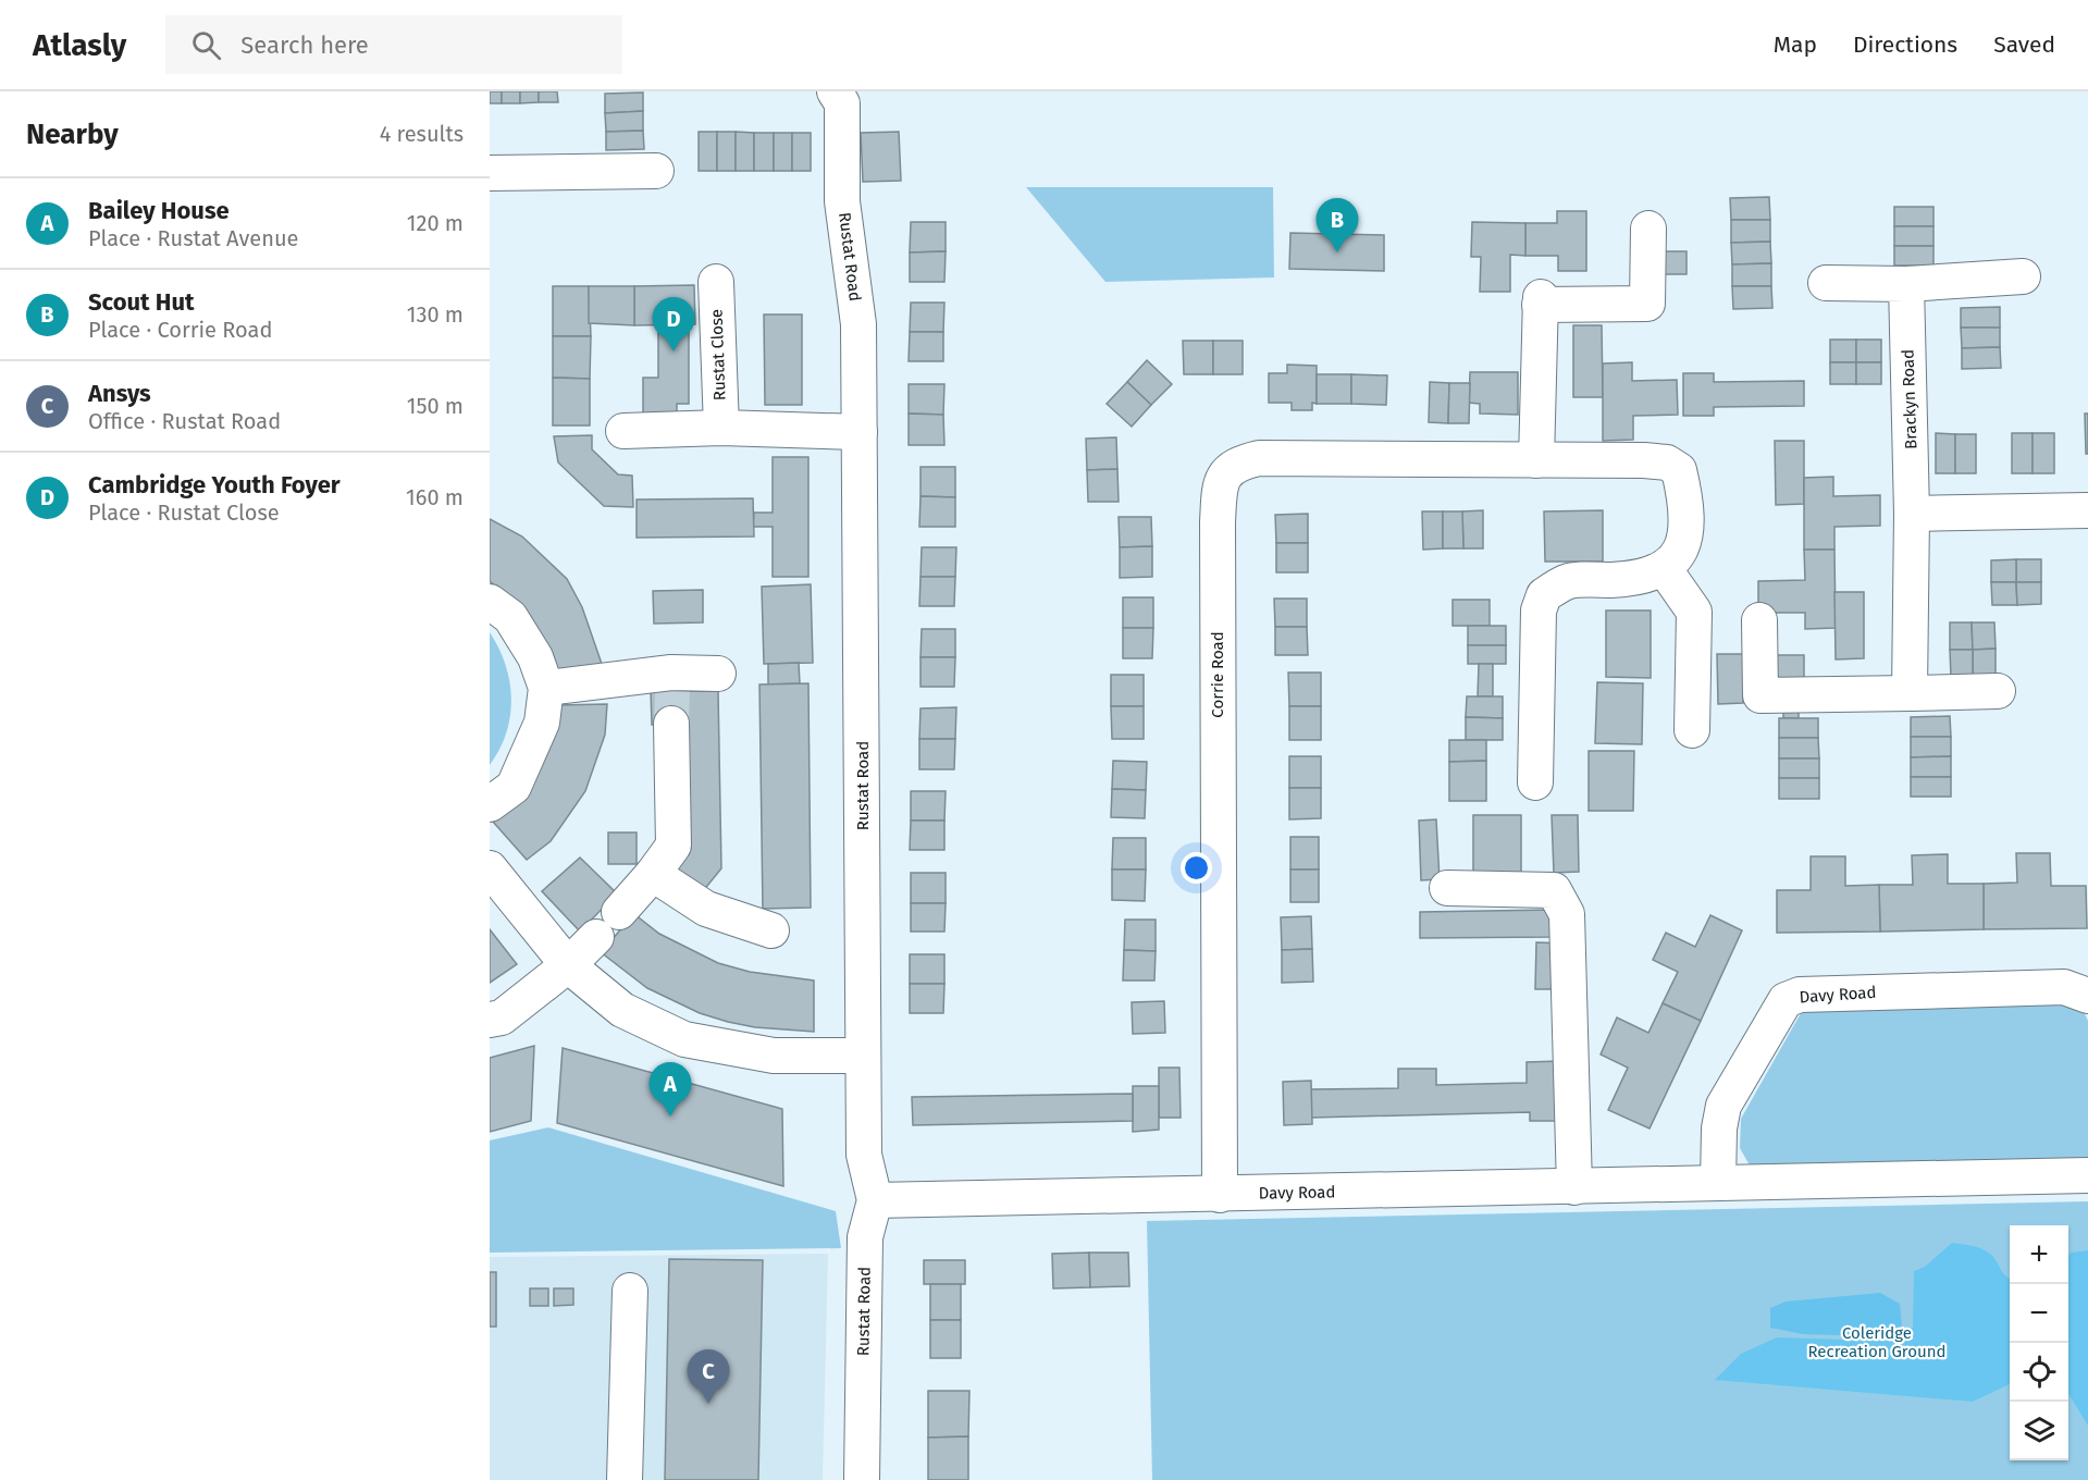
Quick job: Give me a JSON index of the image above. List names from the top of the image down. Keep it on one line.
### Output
{"streets":{"street":["Rustat Road","Rustat Close","Brackyn Road","Corrie Road","Davy Road"]},"crossings":[["Rustat Road","Davy Road"],["Corrie Road","Davy Road"]],"parks":["Coleridge Recreation Ground"],"page":{"header":"Atlasly","search":"Search here","nav":["Map","Directions","Saved"],"heading":["Nearby","4 results"],"list":[{"mark":"A","name":"Bailey House","note":"Place · Rustat Avenue","value":"120 m"},{"mark":"B","name":"Scout Hut","note":"Place · Corrie Road","value":"130 m"},{"mark":"C","name":"Ansys","note":"Office · Rustat Road","value":"150 m"},{"mark":"D","name":"Cambridge Youth Foyer","note":"Place · Rustat Close","value":"160 m"}],"pins":["B","D","A","C"],"map_buttons":["+","−"]}}
